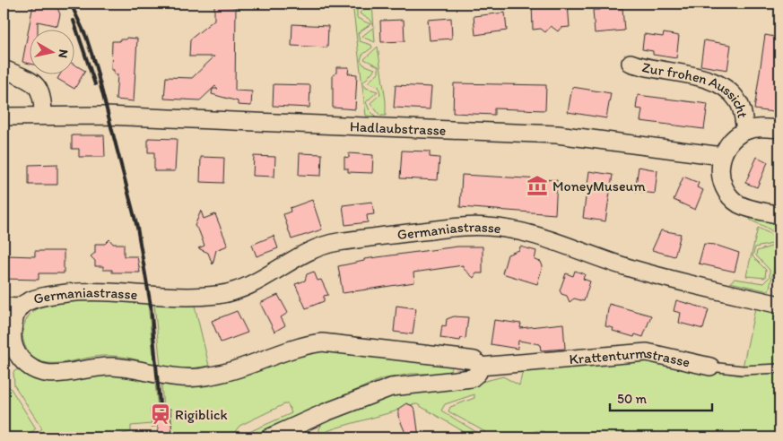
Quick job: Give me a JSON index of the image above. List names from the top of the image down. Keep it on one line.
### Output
{"streets":{"street":["Zur frohen Aussicht","Hadlaubstrasse","Germaniastrasse","Krattenturmstrasse"]},"crossings":[["Germaniastrasse","Krattenturmstrasse"]],"places":{"museum":["MoneyMuseum"],"station":["Rigiblick"]},"scale_bar":"50 m","north":"right"}
